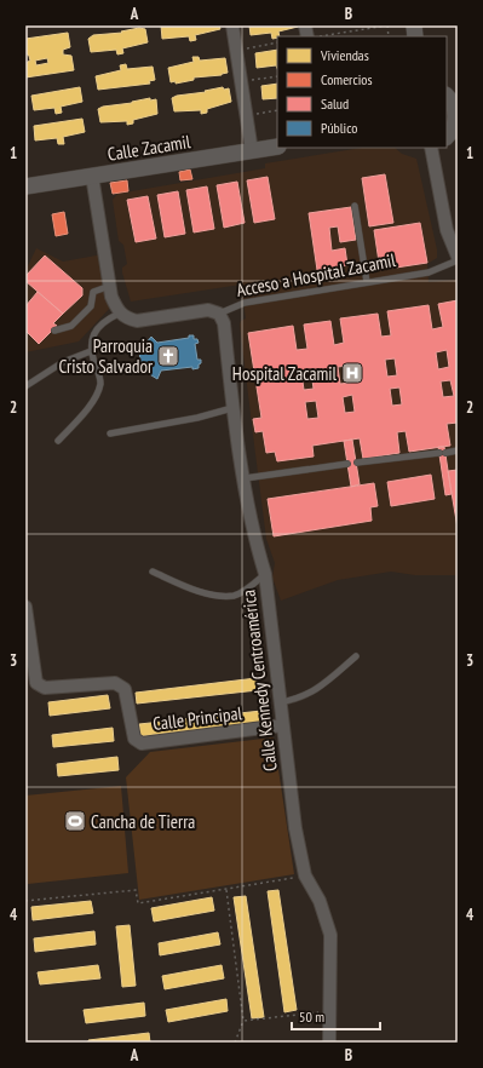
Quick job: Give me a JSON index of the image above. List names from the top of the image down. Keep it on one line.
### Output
{"streets":{"street":["Calle Zacamil","Acceso a Hospital Zacamil","Calle Kennedy Centroamérica","Calle Principal"]},"crossings":[["Acceso a Hospital Zacamil","Calle Kennedy Centroamérica"],["Calle Kennedy Centroamérica","Calle Principal"]],"places":{"church":["Parroquia Cristo Salvador"],"hospital":["Hospital Zacamil"],"sports":["Cancha de Tierra"]},"legend":["Viviendas","Comercios","Salud","Público"],"scale_bar":"50 m","grid":{"columns":["A","B"],"rows":["1","2","3","4"]}}
